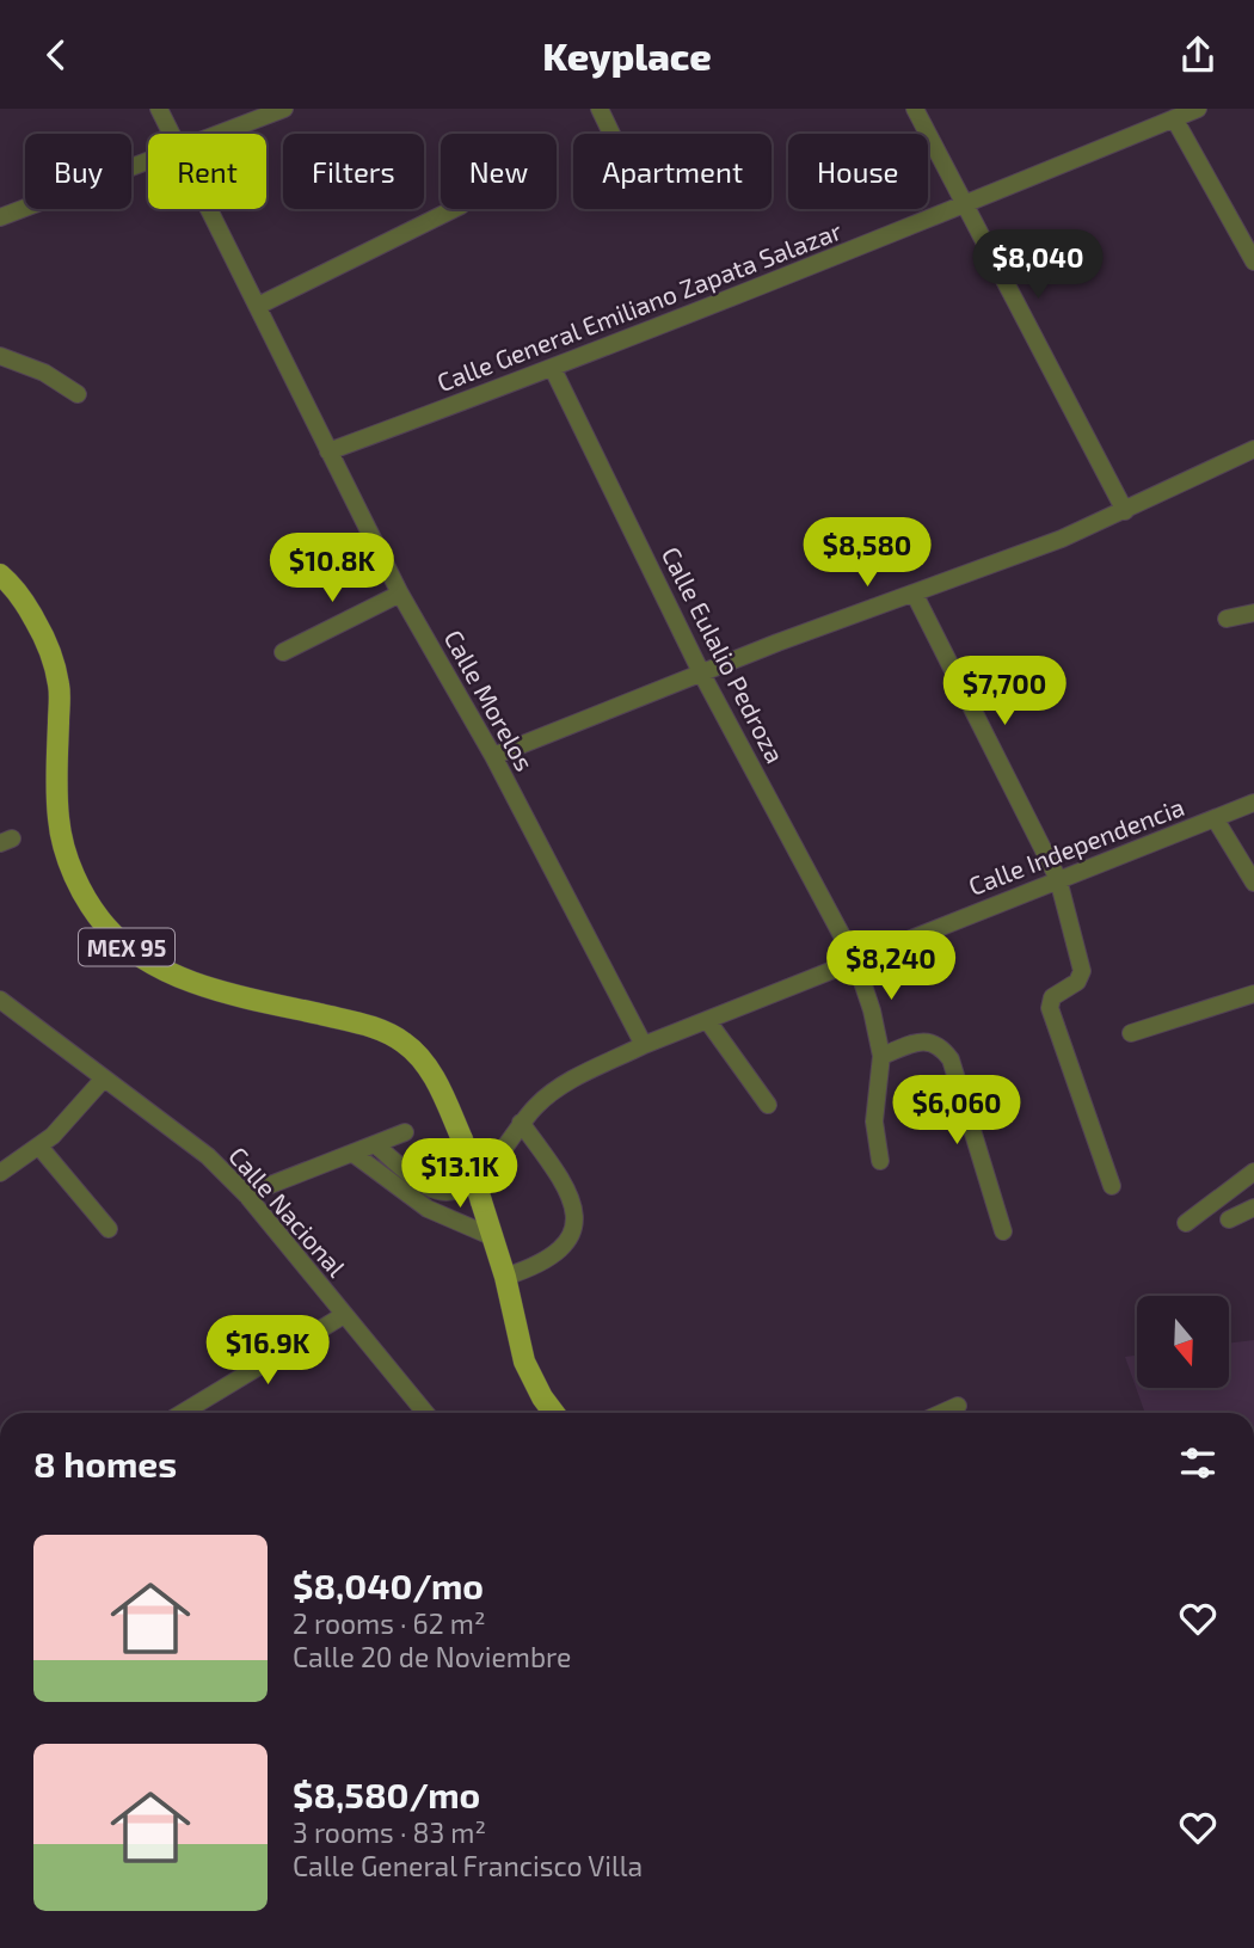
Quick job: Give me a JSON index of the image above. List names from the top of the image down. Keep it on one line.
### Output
{"streets":{"main road":["MEX 95"],"street":["Calle General Emiliano Zapata Salazar","Calle Eulalio Pedroza","Calle Morelos","Calle Independencia","Calle Nacional"]},"crossings":[["Calle General Emiliano Zapata Salazar","Calle Eulalio Pedroza"],["Calle General Emiliano Zapata Salazar","Calle Morelos"],["Calle Eulalio Pedroza","Calle Independencia"],["Calle Morelos","Calle Independencia"]],"north":"bottom","page":{"header":"Keyplace","chip":["Buy","Rent","Filters","New","Apartment","House"],"price":["$8,040","$8,580","$10.8K","$7,700","$8,240","$6,060","$13.1K","$16.9K"],"heading":"8 homes","list":[{"name":"$8,040/mo","note":"2 rooms · 62 m² · Calle 20 de Noviembre"},{"name":"$8,580/mo","note":"3 rooms · 83 m² · Calle General Francisco Villa"}]}}
